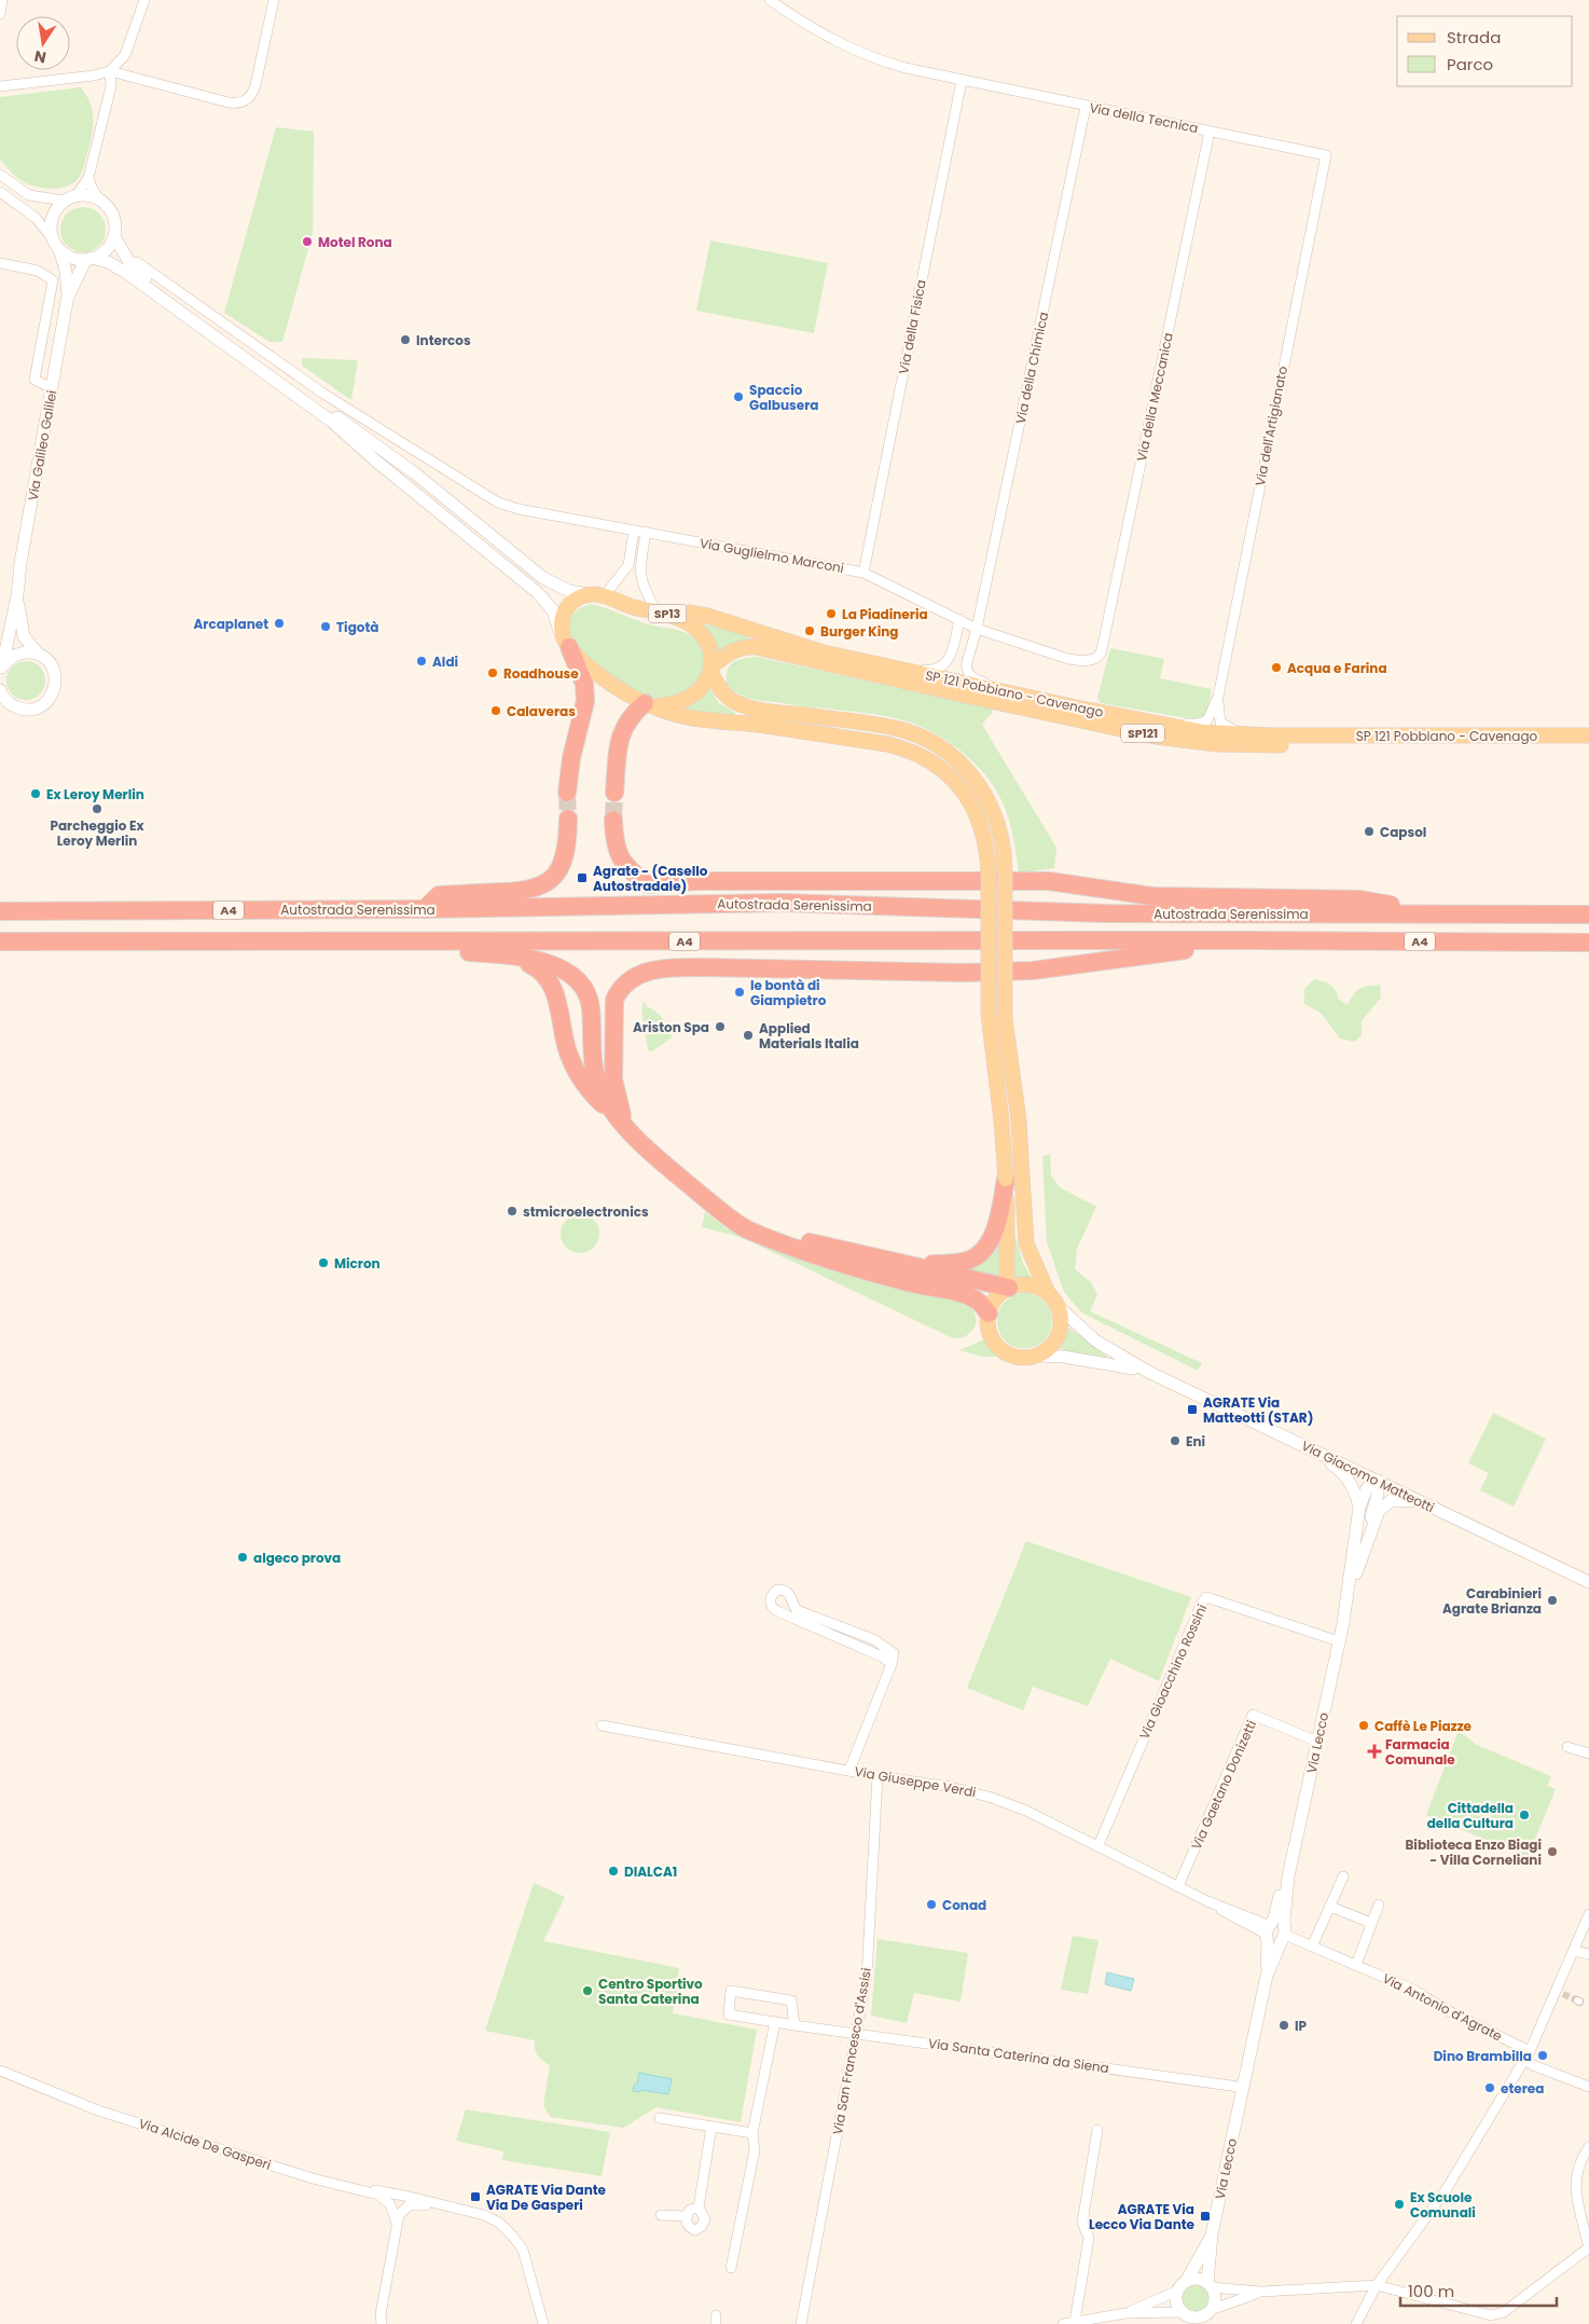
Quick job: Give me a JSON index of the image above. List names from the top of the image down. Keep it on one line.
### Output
{"streets":{"highway":["Autostrada Serenissima","A4"],"main road":["SP13","SP 121 Pobbiano - Cavenago","SP121"],"street":["Via della Tecnica","Via della Fisica","Via della Chimica","Via della Meccanica","Via dell'Artigianato","Via Galileo Galilei","Via Guglielmo Marconi","Via Giacomo Matteotti","Via Gioacchino Rossini","Via Lecco","Via Giuseppe Verdi","Via Gaetano Donizetti","Via Antonio d'Agrate","Via San Francesco d'Assisi","Via Santa Caterina da Siena","Via Alcide De Gasperi"]},"crossings":[["Via della Tecnica","Via della Fisica"],["Via della Tecnica","Via della Chimica"],["Via della Tecnica","Via della Meccanica"],["Via della Tecnica","Via dell'Artigianato"],["Via della Fisica","Via Guglielmo Marconi"],["Via della Chimica","Via Guglielmo Marconi"],["Via della Chimica","SP 121 Pobbiano - Cavenago"],["Via della Meccanica","Via Guglielmo Marconi"],["Via dell'Artigianato","SP 121 Pobbiano - Cavenago"],["Via Galileo Galilei","Via Guglielmo Marconi"],["Via Galileo Galilei","SP13"],["Via Guglielmo Marconi","SP13"],["SP13","SP 121 Pobbiano - Cavenago"],["Via Giacomo Matteotti","Via Lecco"],["Via Gioacchino Rossini","Via Lecco"],["Via Gioacchino Rossini","Via Giuseppe Verdi"],["Via Lecco","Via Giuseppe Verdi"],["Via Lecco","Via Gaetano Donizetti"],["Via Lecco","Via Antonio d'Agrate"],["Via Lecco","Via Santa Caterina da Siena"],["Via Giuseppe Verdi","Via Gaetano Donizetti"],["Via Giuseppe Verdi","Via San Francesco d'Assisi"],["Via San Francesco d'Assisi","Via Santa Caterina da Siena"]],"places":{"other":["Motel Rona","Intercos","Spaccio Galbusera","La Piadineria","Arcaplanet","Tigotà","Burger King","Aldi","Acqua e Farina","Roadhouse","Calaveras","Ex Leroy Merlin","Parcheggio Ex Leroy Merlin","Capsol","le bontà di Giampietro","Ariston Spa","Applied Materials Italia","stmicroelectronics","Micron","Eni","algeco prova","Carabinieri Agrate Brianza","Caffè Le Piazze","Cittadella della Cultura","Biblioteca Enzo Biagi - Villa Corneliani","DIALCA1","Conad","Centro Sportivo Santa Caterina","IP","Dino Brambilla","eterea","Ex Scuole Comunali"],"transit":["Agrate - (Casello Autostradale)","AGRATE Via Matteotti (STAR)","AGRATE Via Dante Via De Gasperi","AGRATE Via Lecco Via Dante"],"health":["Farmacia Comunale"]},"legend":["Strada","Parco"],"scale_bar":"100 m","north":"bottom"}
